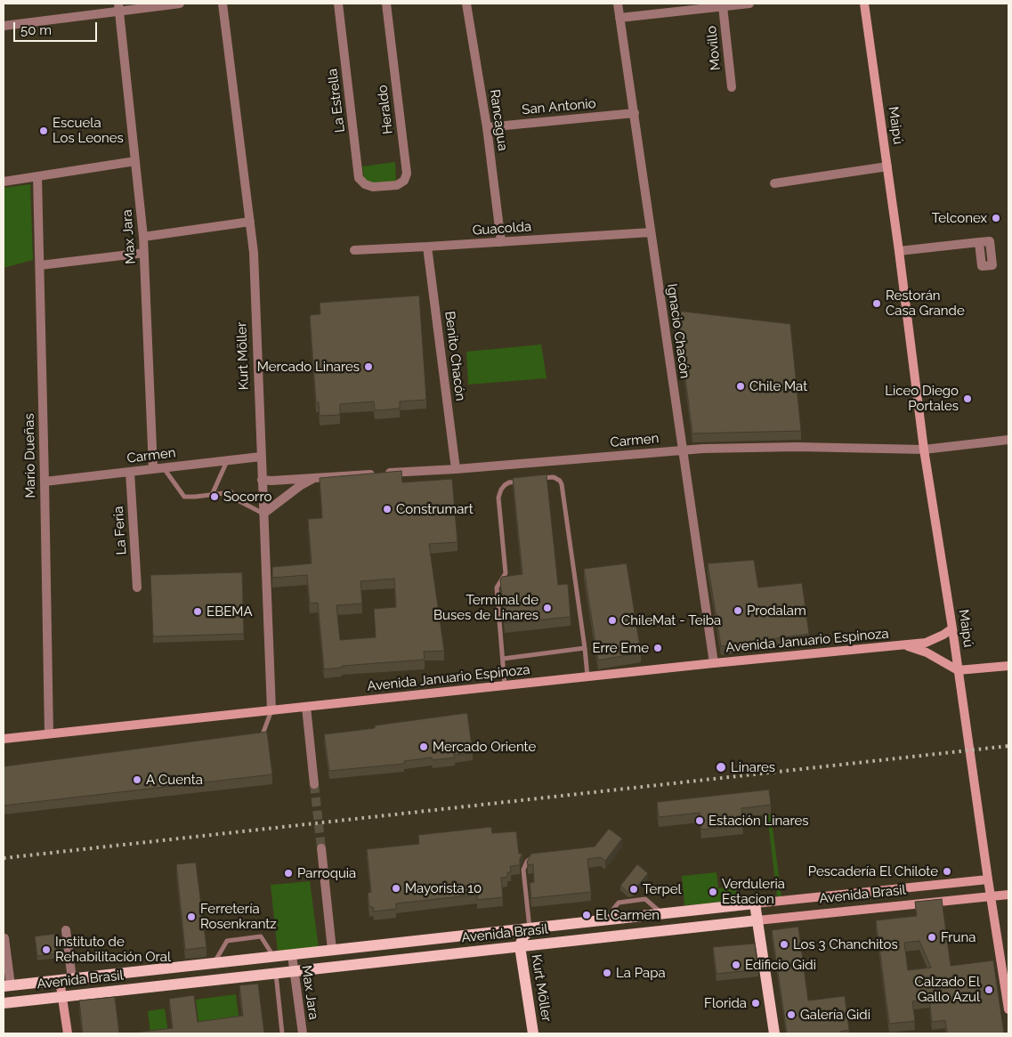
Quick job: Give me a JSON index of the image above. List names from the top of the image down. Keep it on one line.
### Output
{"streets":{"main road":["Maipú","Kurt Möller","Avenida Januario Espinoza","Avenida Brasil"],"street":["Movillo","La Estrella","San Antonio","Heraldo","Rancagua","Guacolda","Max Jara","Ignacio Chacón","Benito Chacón","Carmen","Mario Dueñas","La Feria"]},"crossings":[["La Estrella","Heraldo"],["San Antonio","Rancagua"],["San Antonio","Ignacio Chacón"],["Rancagua","Guacolda"],["Maipú","Carmen"],["Maipú","Avenida Januario Espinoza"],["Maipú","Avenida Brasil"],["Guacolda","Ignacio Chacón"],["Guacolda","Benito Chacón"],["Max Jara","Carmen"],["Max Jara","Avenida Brasil"],["Ignacio Chacón","Carmen"],["Ignacio Chacón","Avenida Januario Espinoza"],["Kurt Möller","Carmen"],["Kurt Möller","Avenida Januario Espinoza"],["Kurt Möller","Avenida Brasil"],["Benito Chacón","Carmen"],["Carmen","Mario Dueñas"],["Carmen","La Feria"],["Mario Dueñas","Avenida Januario Espinoza"]],"places":["Escuela Los Leones","Telconex","Restorán Casa Grande","Mercado Linares","Chile Mat","Liceo Diego Portales","Socorro","Construmart","Terminal de Buses de Linares","Prodalam","EBEMA","ChileMat - Teiba","Erre Eme","Mercado Oriente","Linares","A Cuenta","Estación Linares","Pescadería El Chilote","Parroquia","Mayorista 10","Terpel","Verduleria Estacion","El Carmen","Ferretería Rosenkrantz","Fruna","Los 3 Chanchitos","Instituto de Rehabilitación Oral","Edificio Gidi","La Papa","Calzado El Gallo Azul","Florida","Galería Gidi"],"scale_bar":"50 m"}
